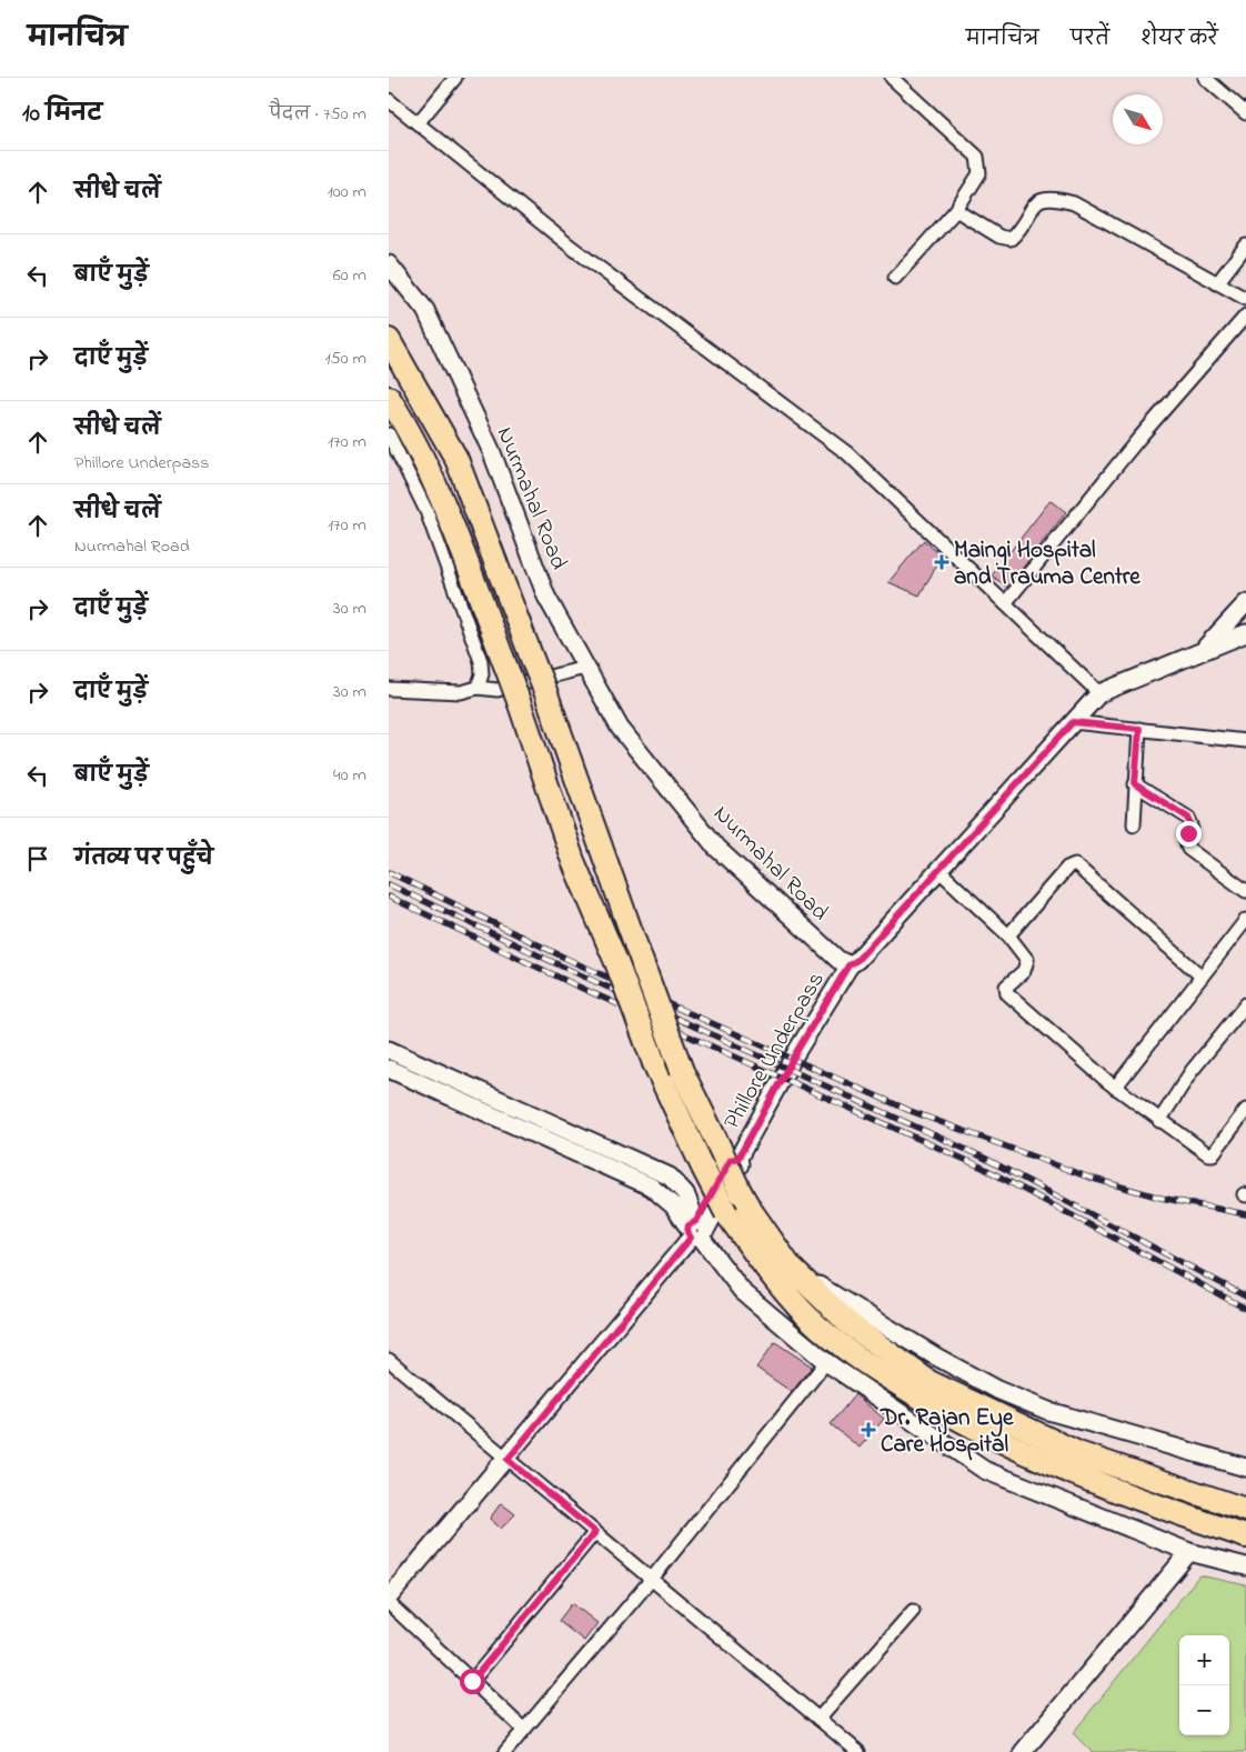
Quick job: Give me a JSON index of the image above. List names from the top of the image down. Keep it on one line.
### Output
{"streets":{"main road":["Nurmahal Road","Phillore Underpass"]},"crossings":[["Nurmahal Road","Phillore Underpass"]],"places":{"health":["Maingi Hospital and Trauma Centre","Dr. Rajan Eye Care Hospital"]},"north":"bottom right","page":{"header":"मानचित्र","nav":["मानचित्र","परतें","शेयर करें"],"heading":["10 मिनट","पैदल · 750 m"],"list":[["सीधे चलें","100 m"],["बाएँ मुड़ें","60 m"],["दाएँ मुड़ें","150 m"],["सीधे चलें","Phillore Underpass","170 m"],["सीधे चलें","Nurmahal Road","170 m"],["दाएँ मुड़ें","30 m"],["दाएँ मुड़ें","30 m"],["बाएँ मुड़ें","40 m"],"गंतव्य पर पहुँचे"],"map_buttons":["+","−"]}}
